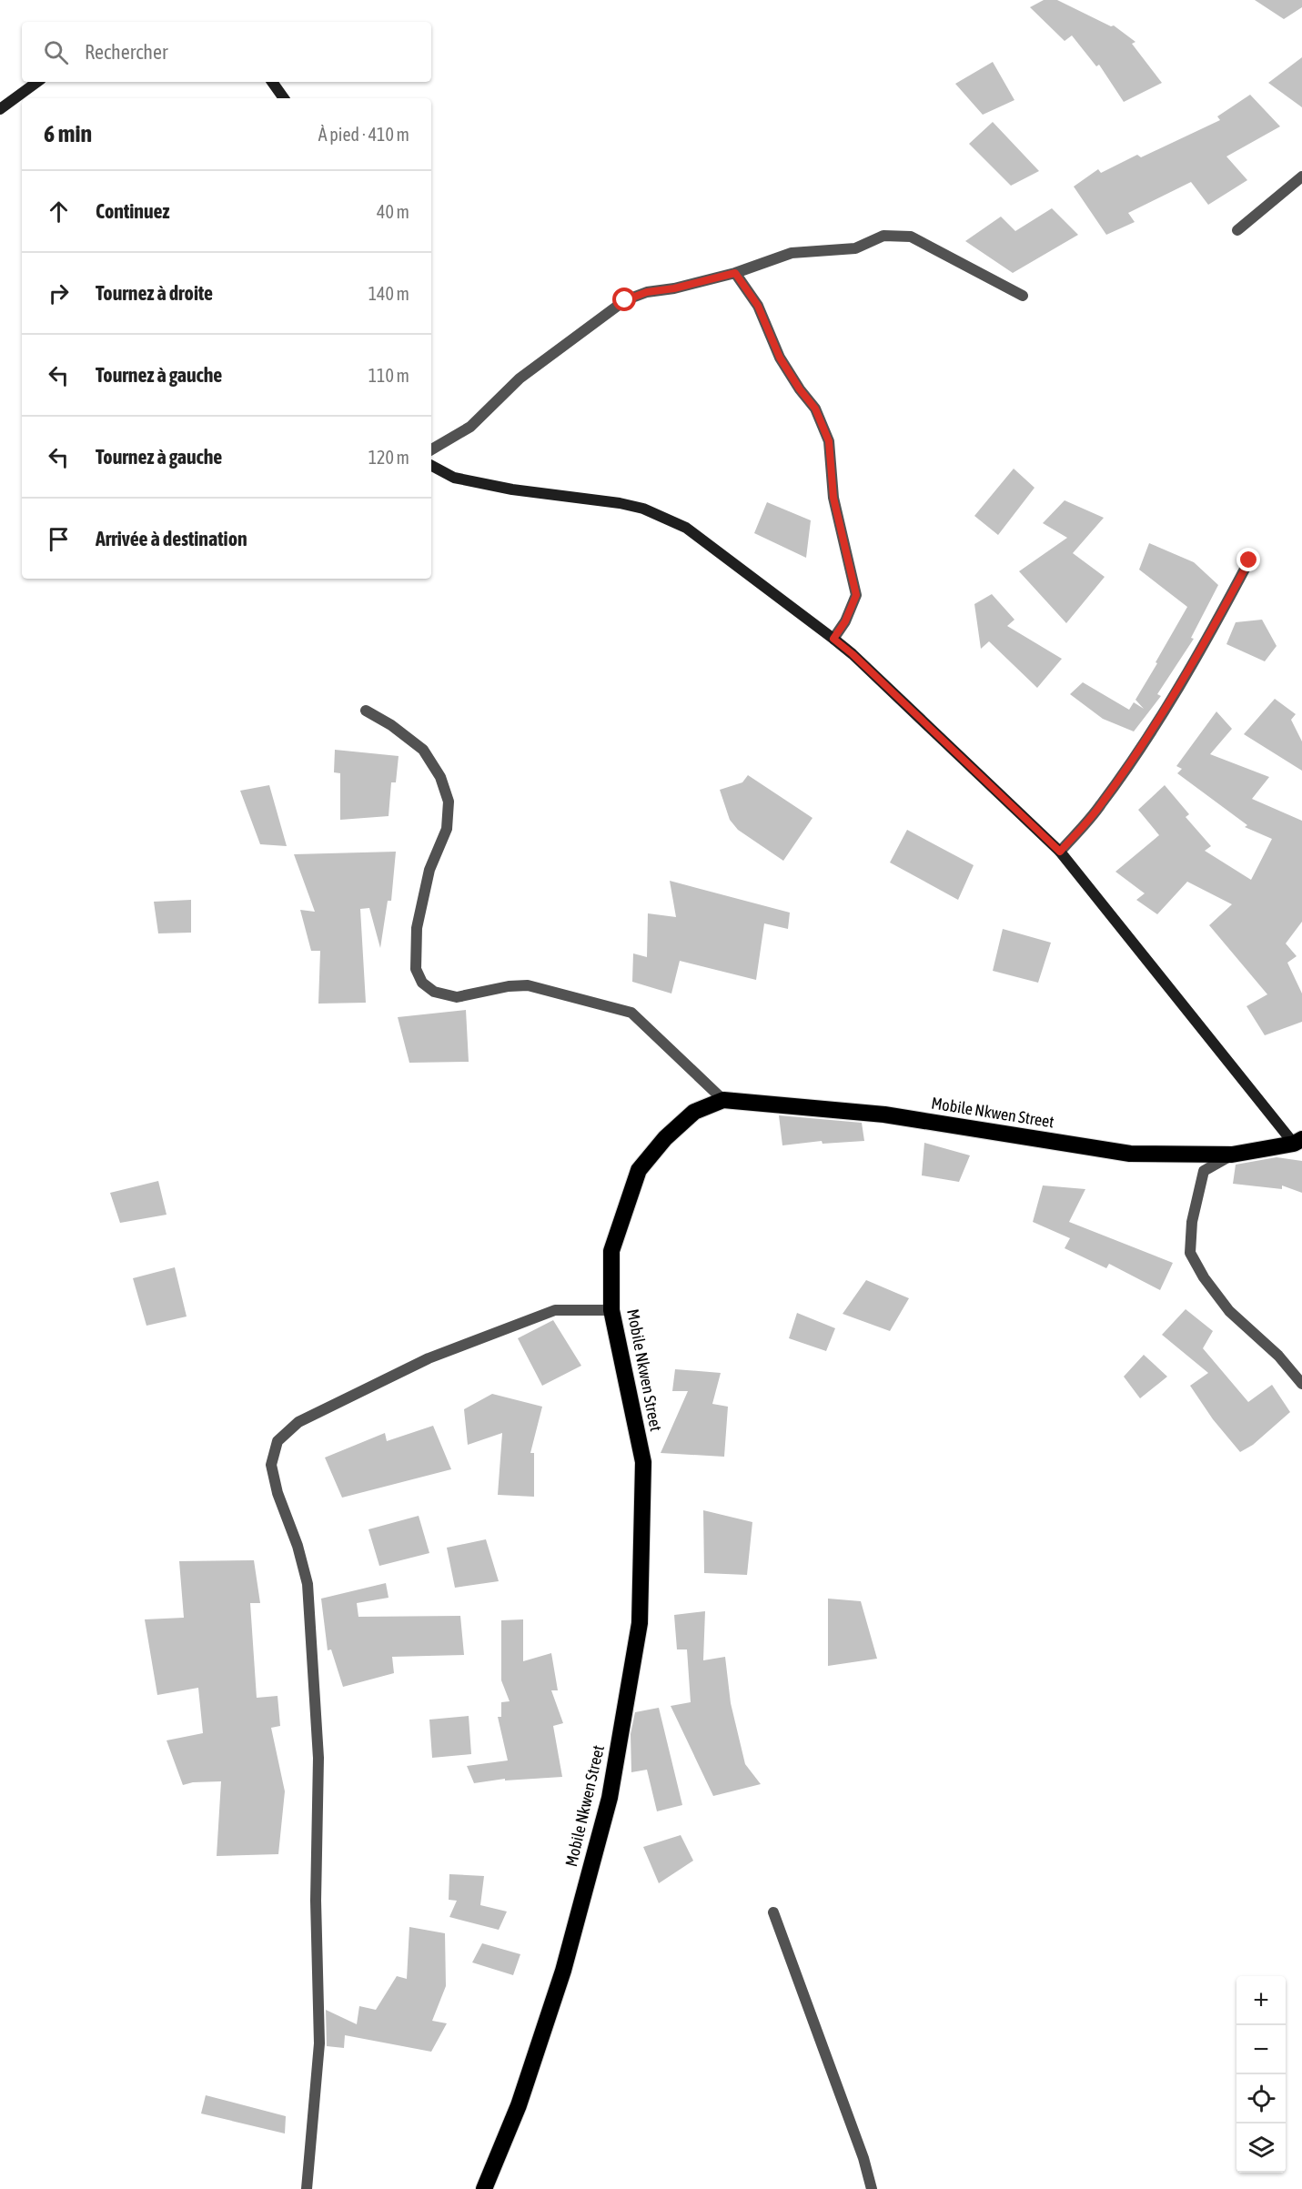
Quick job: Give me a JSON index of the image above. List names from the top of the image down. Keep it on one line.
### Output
{"streets":{"highway":["Mobile Nkwen Street"]},"page":{"search":"Rechercher","heading":["6 min","À pied · 410 m"],"list":[["Continuez","40 m"],["Tournez à droite","140 m"],["Tournez à gauche","110 m"],["Tournez à gauche","120 m"],"Arrivée à destination"],"map_buttons":["+","−"]}}
